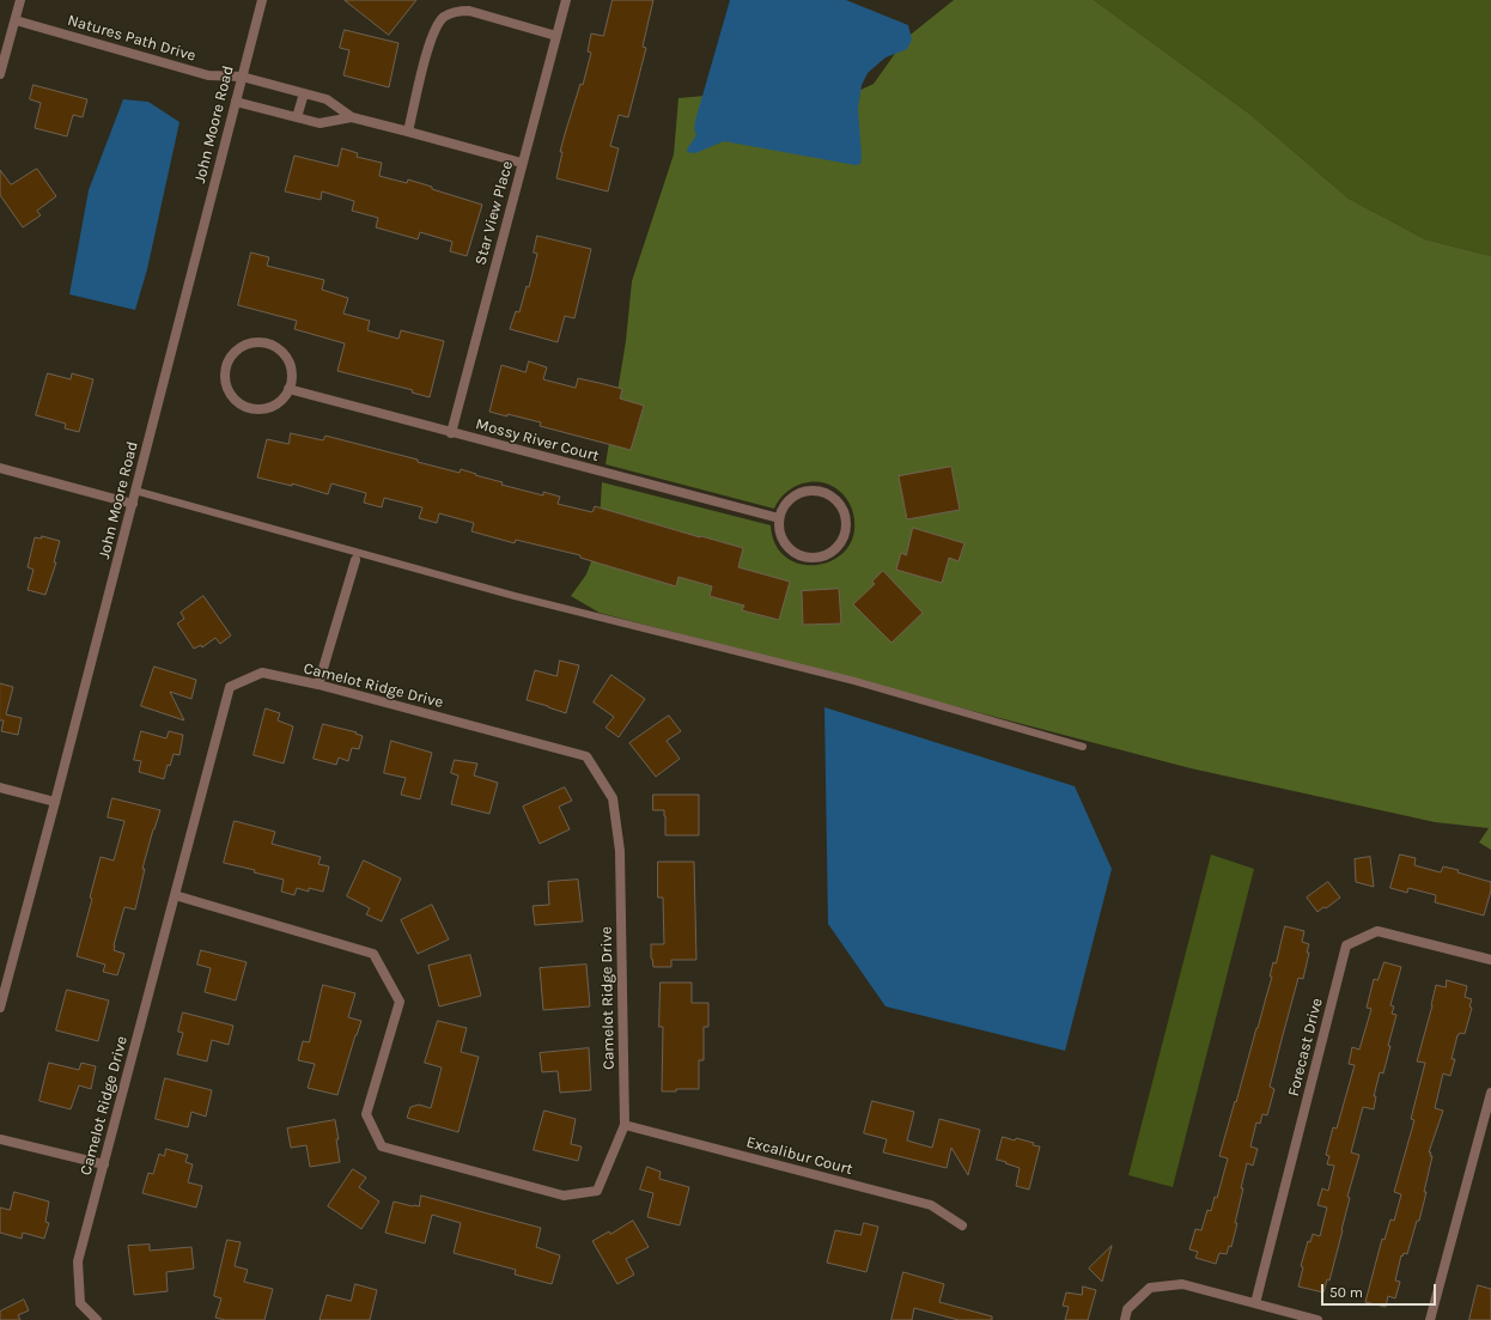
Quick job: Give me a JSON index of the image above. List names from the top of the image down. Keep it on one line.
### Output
{"streets":{"street":["Natures Path Drive","John Moore Road","Star View Place","Mossy River Court","Camelot Ridge Drive","Forecast Drive","Excalibur Court"]},"crossings":[["Natures Path Drive","John Moore Road"],["Star View Place","Mossy River Court"],["Camelot Ridge Drive","Excalibur Court"]],"scale_bar":"50 m"}
